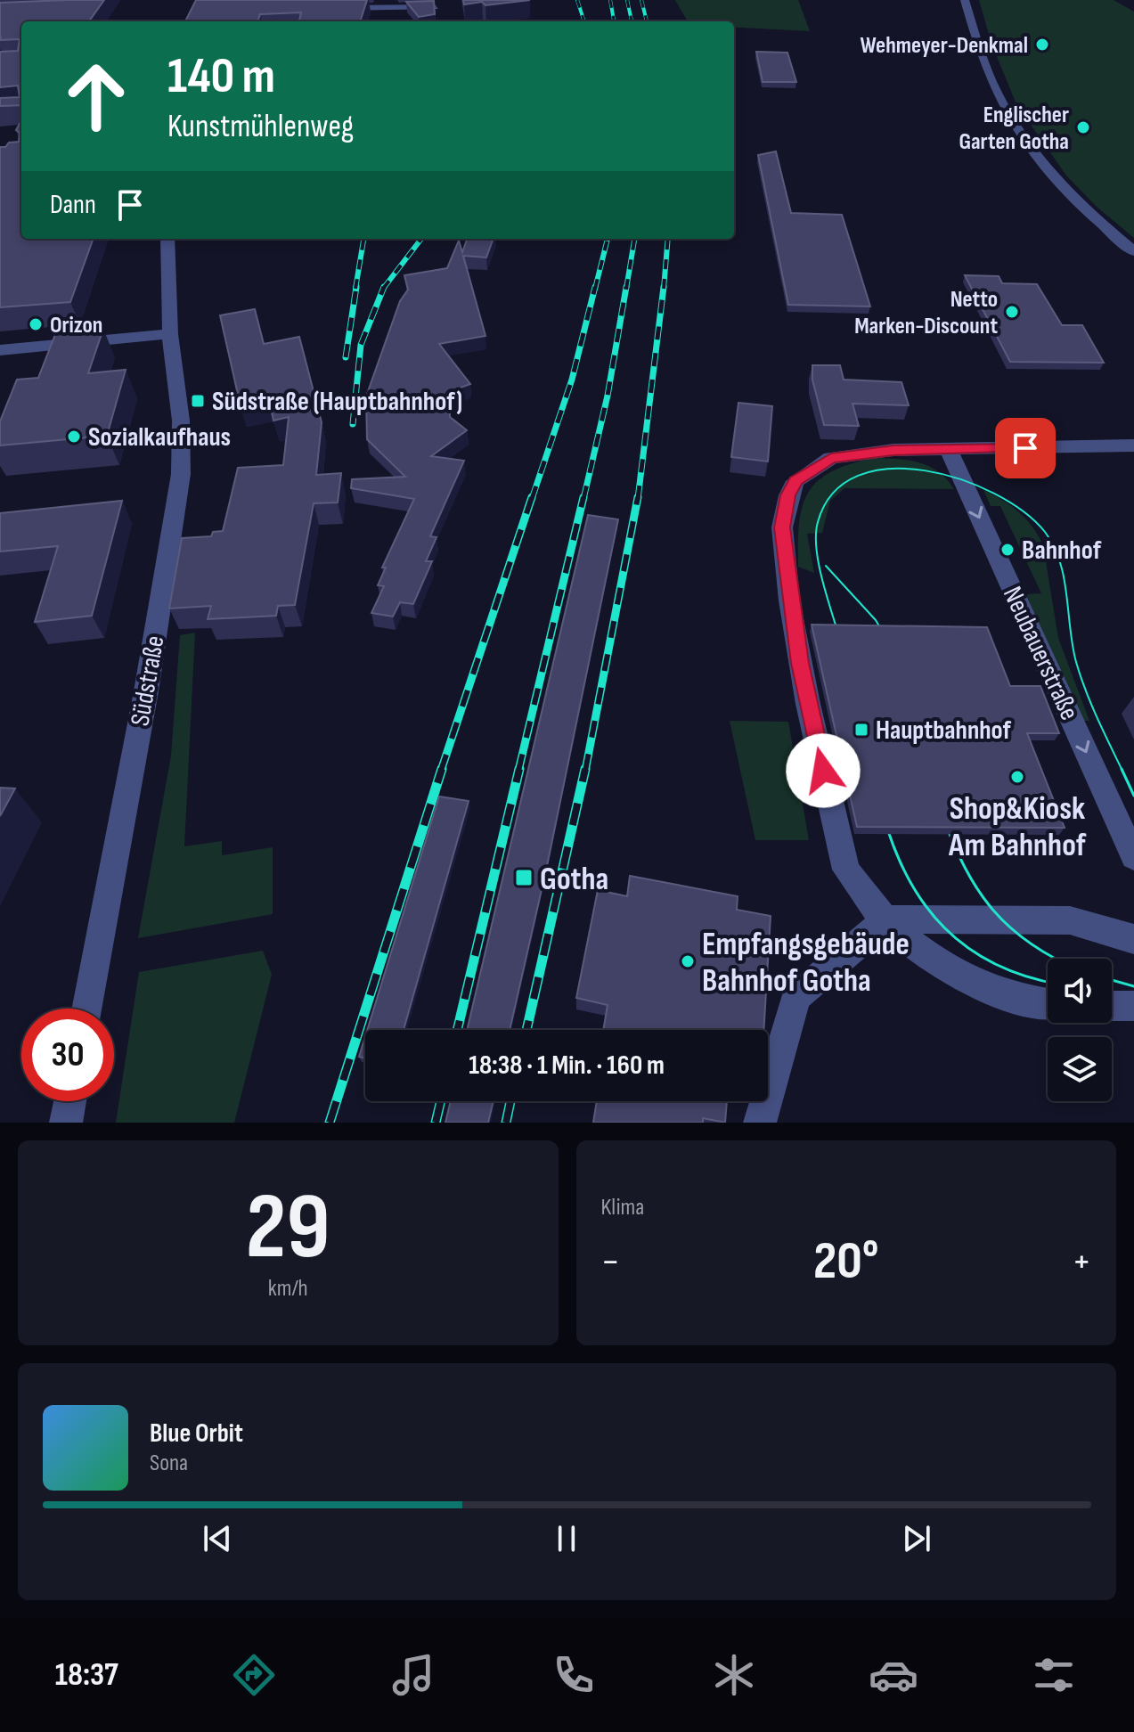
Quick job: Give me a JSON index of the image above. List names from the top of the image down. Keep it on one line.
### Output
{"streets":{"street":["Neubauerstraße","Südstraße"]},"one_way":["Neubauerstraße"],"places":{"other":["Wehmeyer-Denkmal","Englischer Garten Gotha","Netto Marken-Discount","Orizon","Sozialkaufhaus","Bahnhof","Shop&Kiosk Am Bahnhof","Empfangsgebäude Bahnhof Gotha"],"transit":["Südstraße (Hauptbahnhof)","Hauptbahnhof","Gotha"]},"page":{"turn":["140 m","Kunstmühlenweg"],"then":"Dann","limit":"30","trip":"18:38 · 1 Min. · 160 m","tile":[["29","km/h"],"Klima"],"heat":["−","20°","+"],"song":["Blue Orbit","Sona"],"tabs":"18:37"}}
